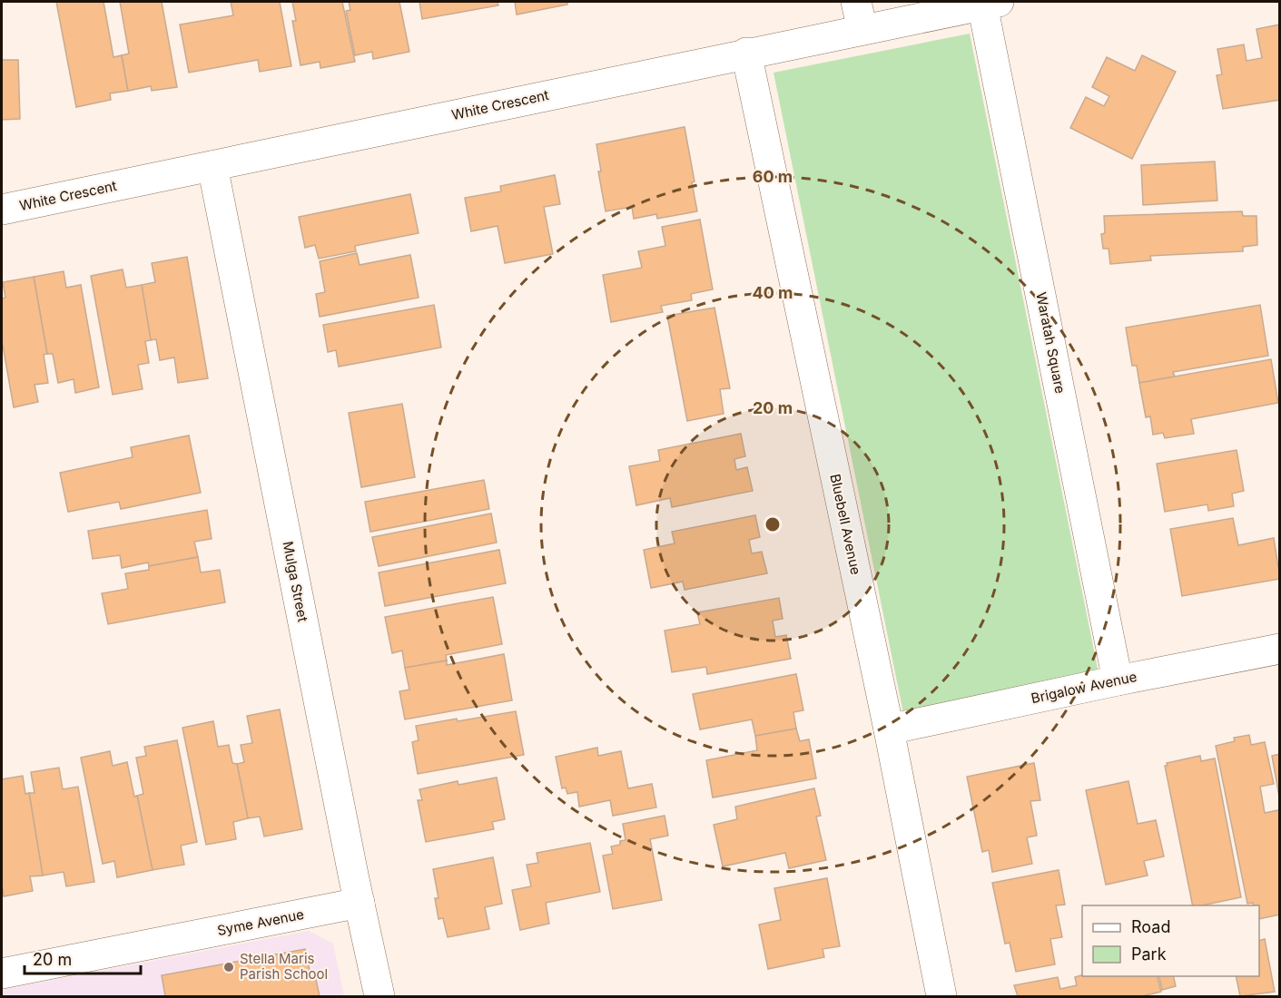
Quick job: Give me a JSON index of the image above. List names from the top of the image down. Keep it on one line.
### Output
{"streets":{"street":["White Crescent","Waratah Square","Bluebell Avenue","Mulga Street","Brigalow Avenue","Syme Avenue"]},"crossings":[["White Crescent","Waratah Square"],["White Crescent","Bluebell Avenue"],["White Crescent","Mulga Street"],["Waratah Square","Brigalow Avenue"],["Bluebell Avenue","Brigalow Avenue"],["Mulga Street","Syme Avenue"]],"places":["Stella Maris Parish School"],"legend":["Road","Park"],"scale_bar":"20 m","rings":["60 m","40 m","20 m"]}
